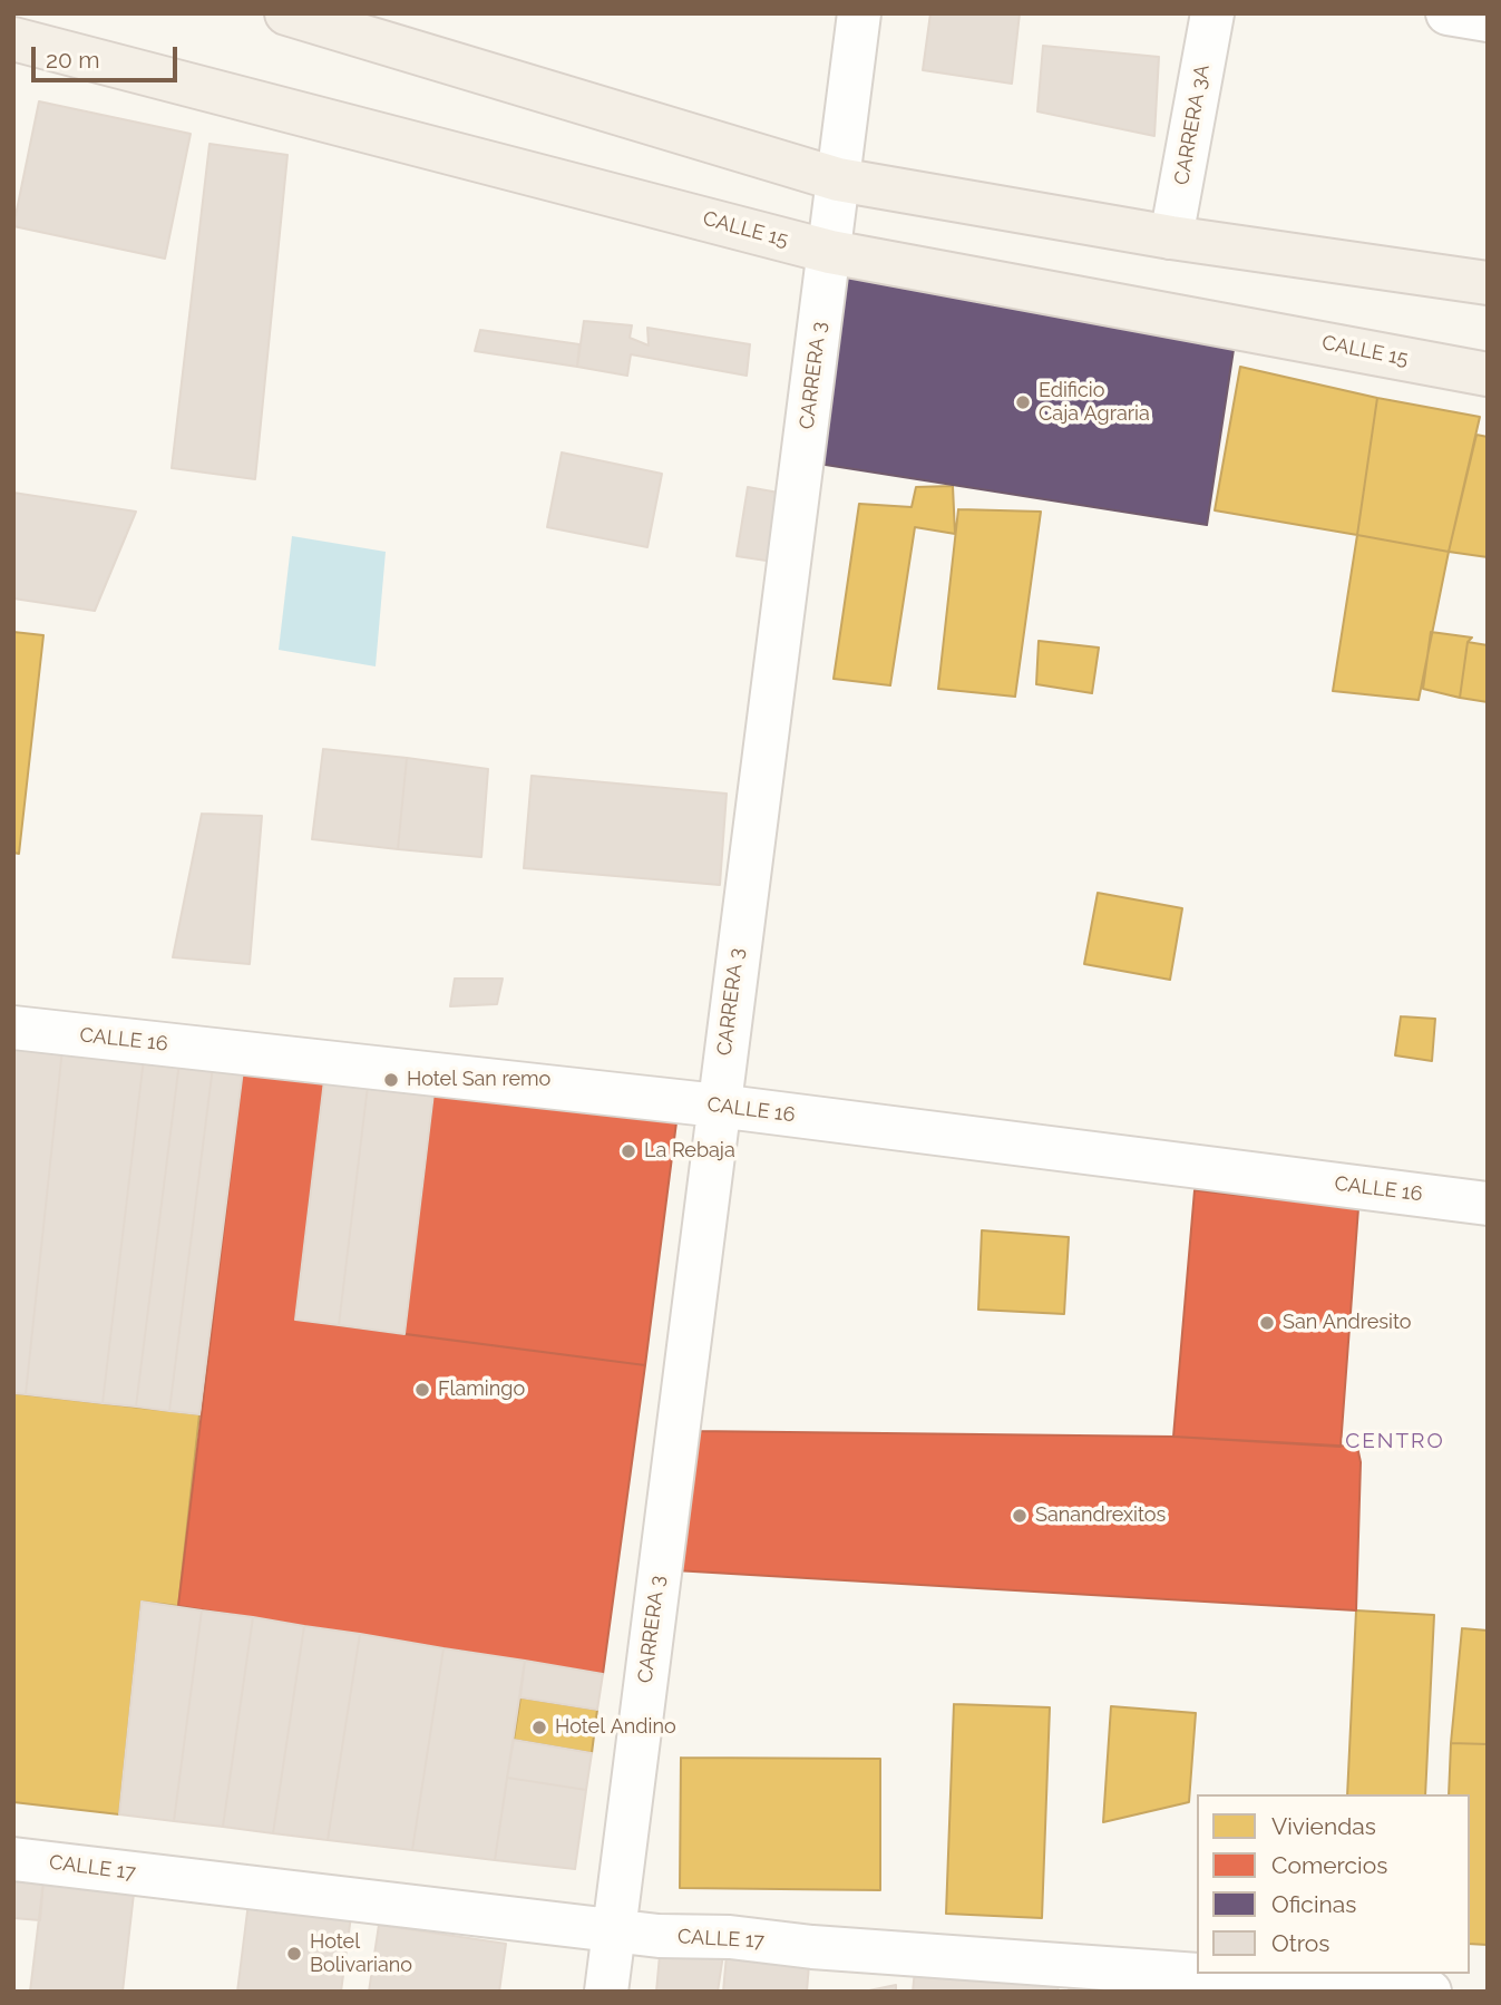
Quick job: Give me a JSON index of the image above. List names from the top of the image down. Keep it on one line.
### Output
{"streets":{"main road":["CALLE 15"],"street":["CARRERA 3A","CARRERA 3","CALLE 16","CALLE 17"]},"crossings":[["CALLE 15","CARRERA 3"],["CARRERA 3","CALLE 16"],["CARRERA 3","CALLE 17"]],"districts":["CENTRO"],"places":["Edificio Caja Agraria","Hotel San remo","La Rebaja","San Andresito","Flamingo","Sanandrexitos","Hotel Andino","Hotel Bolivariano"],"legend":["Viviendas","Comercios","Oficinas","Otros"],"scale_bar":"20 m"}
